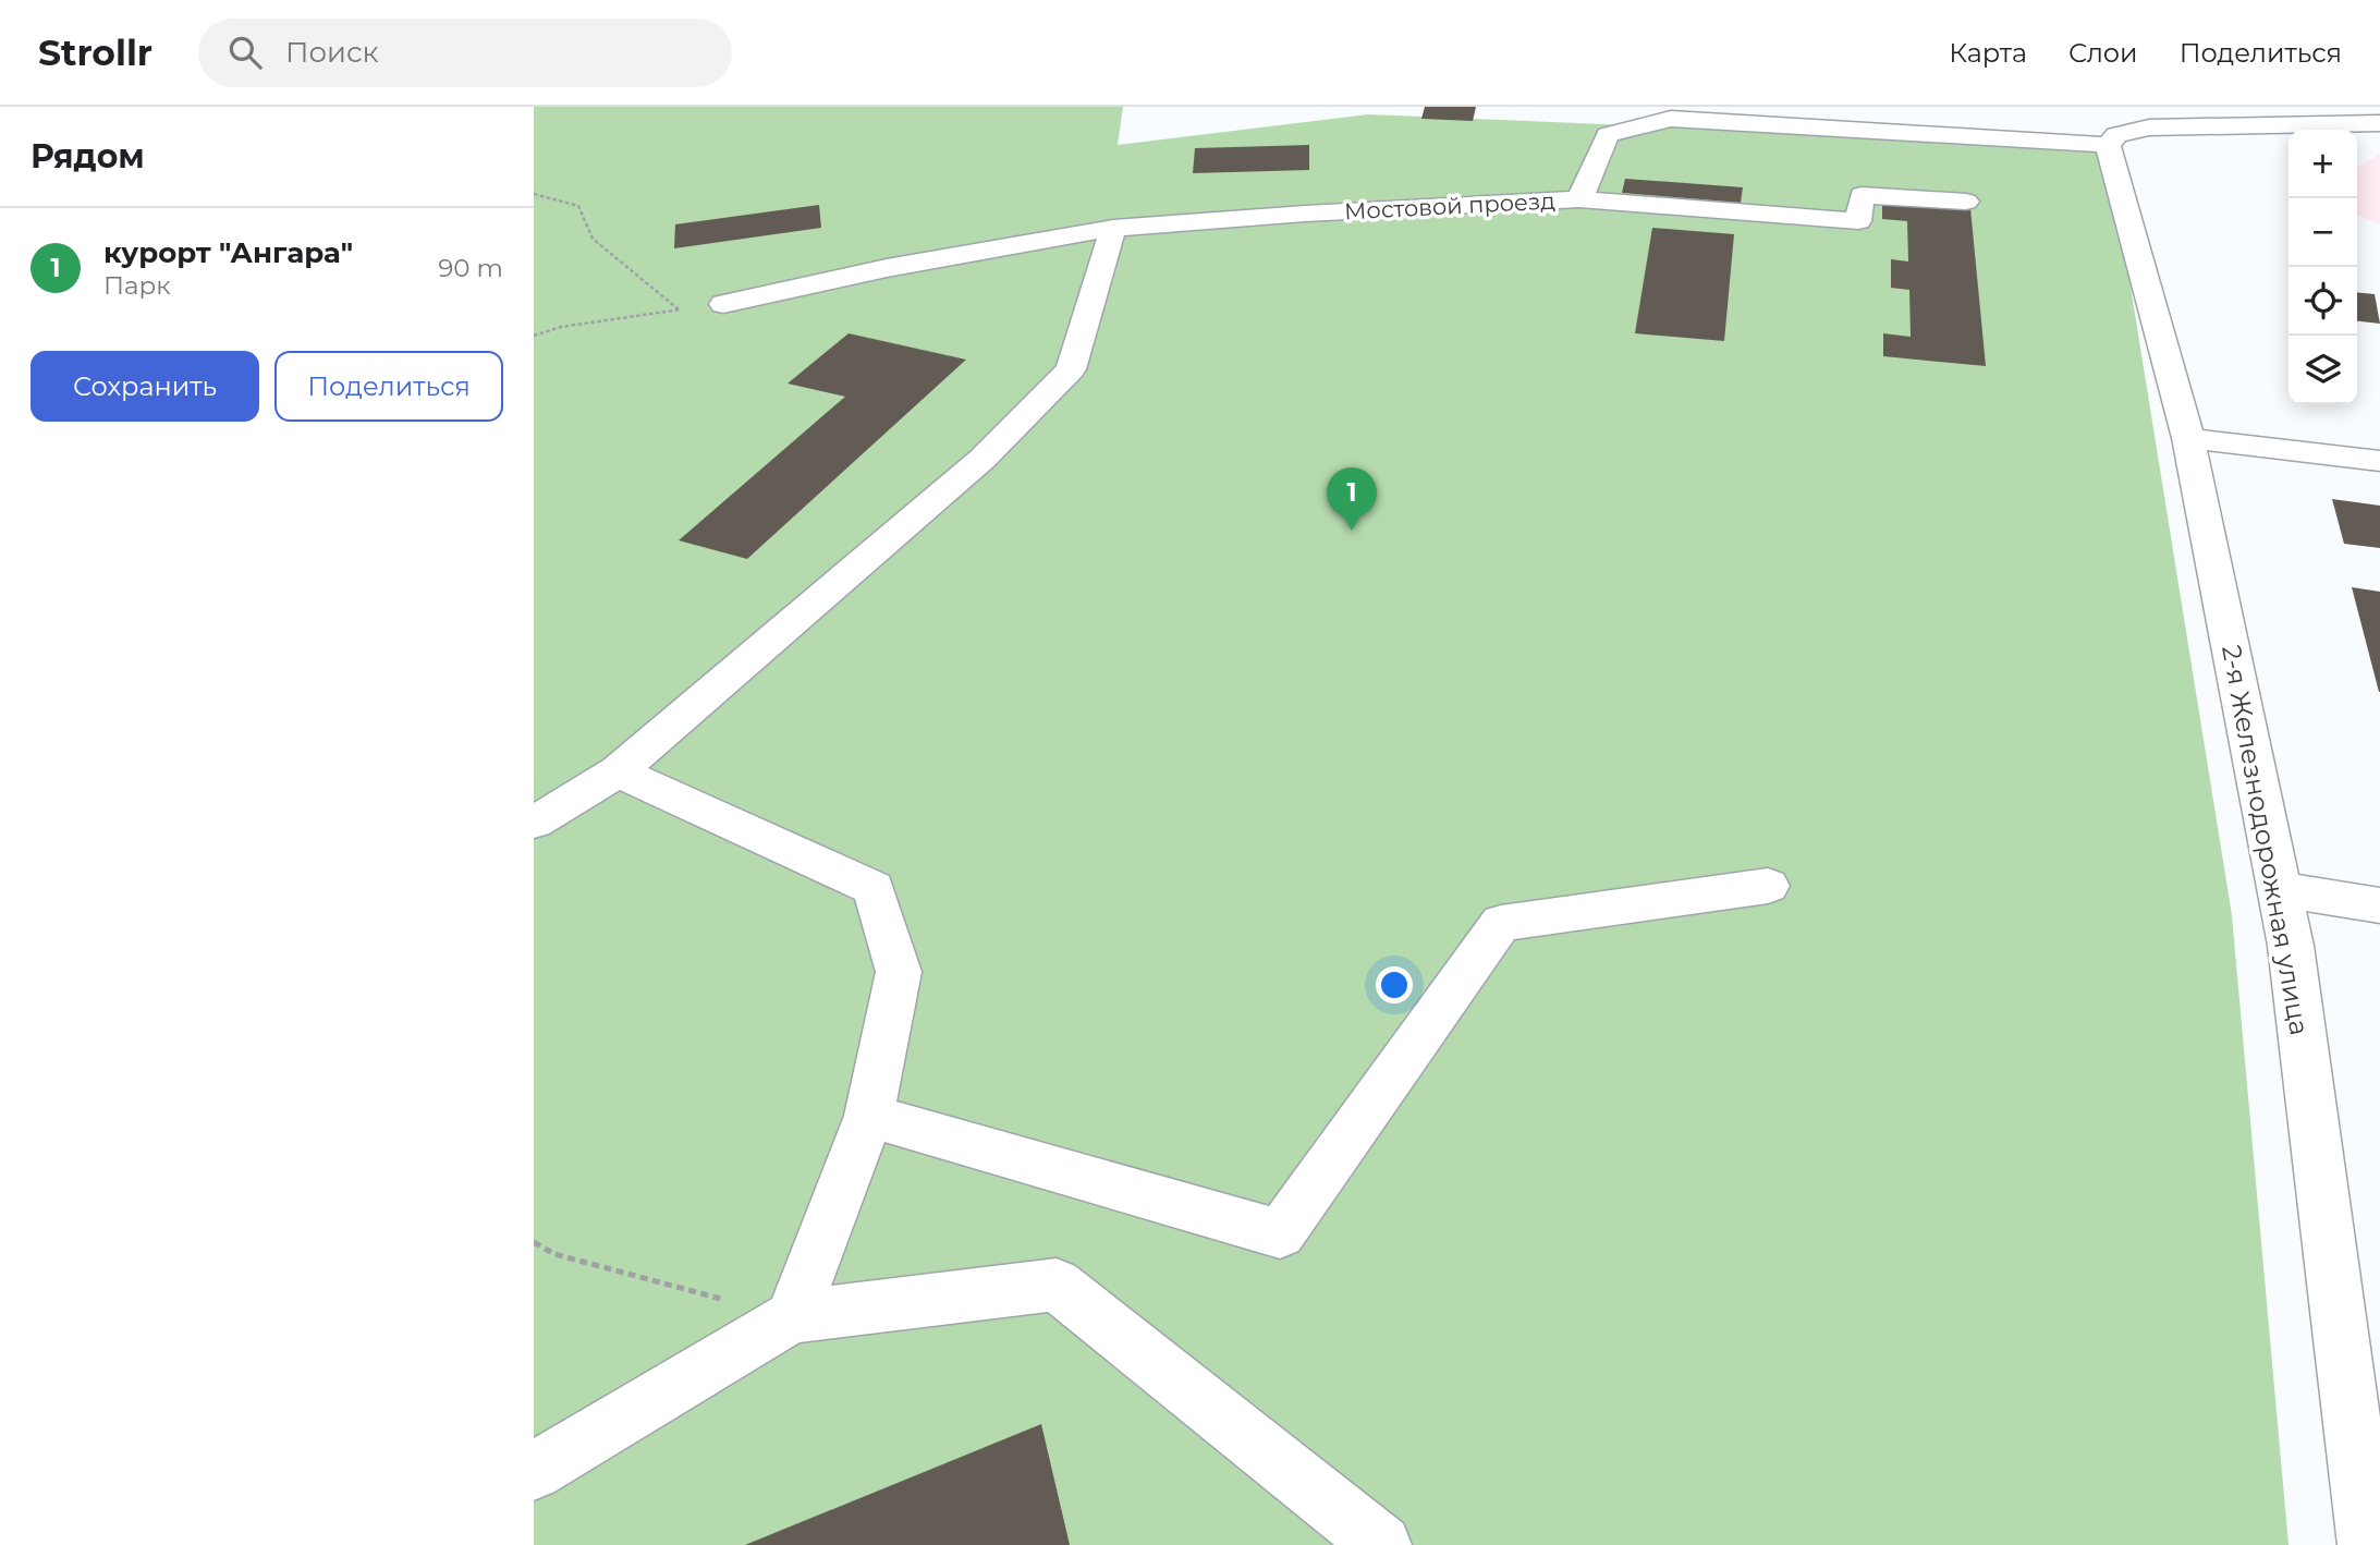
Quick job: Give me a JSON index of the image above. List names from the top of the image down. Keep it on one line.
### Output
{"streets":{"street":["Мостовой проезд","2-я Железнодорожная улица"]},"crossings":[["Мостовой проезд","2-я Железнодорожная улица"]],"page":{"header":"Strollr","search":"Поиск","nav":["Карта","Слои","Поделиться"],"heading":"Рядом","map_buttons":["+","−"],"list":[{"mark":"1","name":"курорт \"Ангара\"","note":"Парк","value":"90 m"}],"buttons":["Сохранить","Поделиться"],"pins":"1"}}
